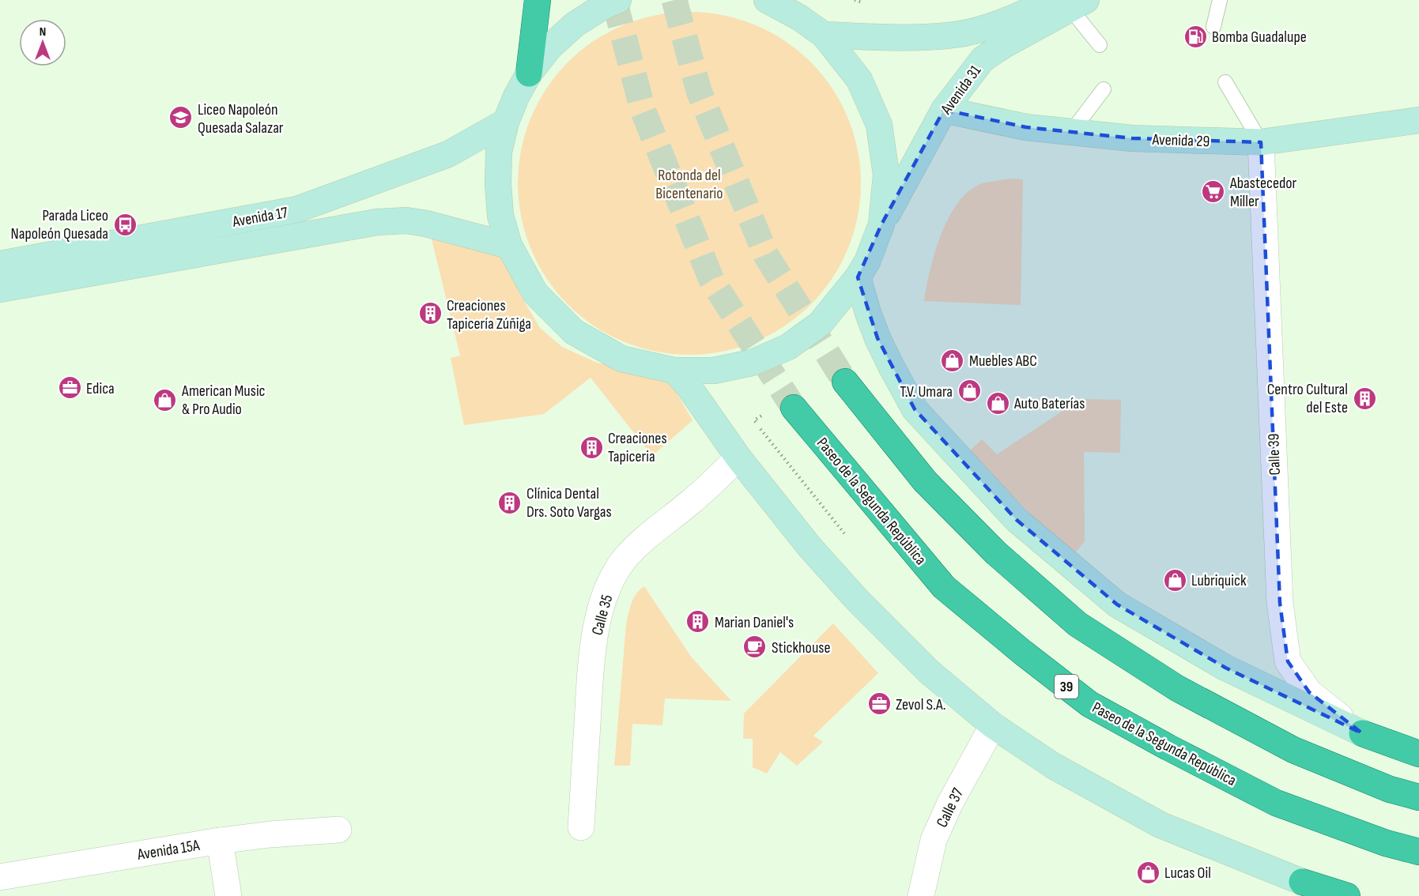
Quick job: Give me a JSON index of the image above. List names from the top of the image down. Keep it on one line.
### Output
{"streets":{"highway":["Paseo de la Segunda República","39"],"main road":["Avenida 31","Avenida 29","Avenida 17"],"street":["Calle 39","Calle 35","Calle 37","Avenida 15A"]},"crossings":[["Avenida 31","Avenida 29"],["Avenida 29","Calle 39"]],"parks":["Rotonda del Bicentenario"],"places":{"fuel station":["Bomba Guadalupe"],"school or university":["Liceo Napoleón Quesada Salazar"],"supermarket":["Abastecedor Miller"],"bus stop":["Parada Liceo Napoleón Quesada"],"building":["Creaciones Tapicería Zúñiga","Centro Cultural del Este","Creaciones Tapiceria","Clínica Dental Drs. Soto Vargas","Marian Daniel's"],"shop":["Muebles ABC","T.V. Umara","American Music & Pro Audio","Auto Baterías","Lubriquick","Lucas Oil"],"office":["Edica","Zevol S.A."],"cafe":["Stickhouse"]},"north":"top"}
